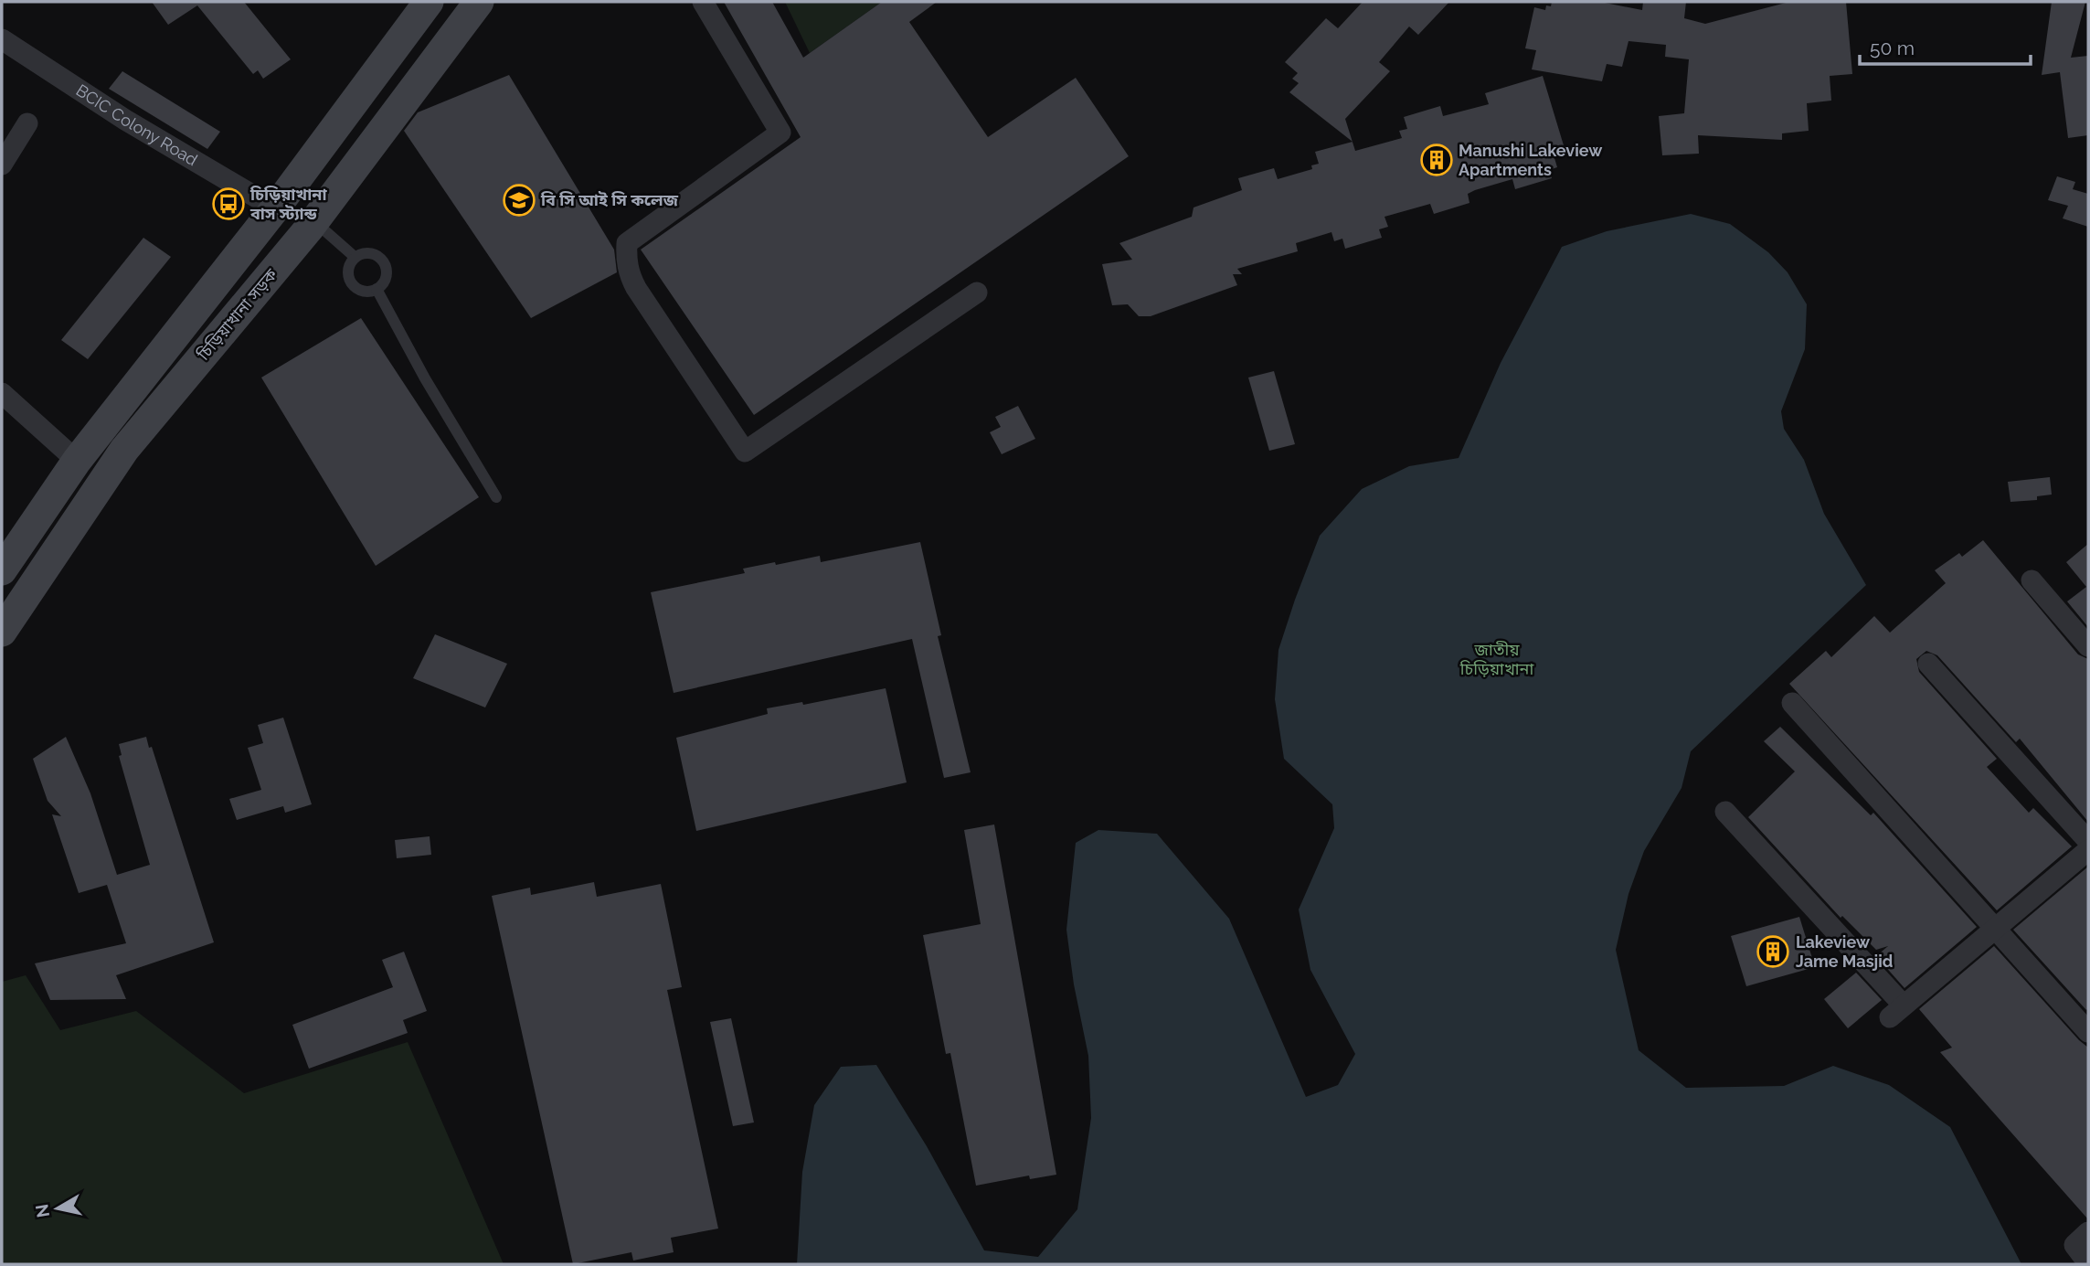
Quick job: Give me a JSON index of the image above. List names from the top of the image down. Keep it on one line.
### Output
{"streets":{"main road":["চিড়িয়াখানা সড়ক"],"street":["BCIC Colony Road"]},"parks":["জাতীয় চিড়িয়াখানা"],"places":{"building":["Manushi Lakeview Apartments","Lakeview Jame Masjid"],"school or university":["বি সি আই সি কলেজ"],"bus stop":["চিড়িয়াখানা বাস স্ট্যান্ড"]},"scale_bar":"50 m","north":"left"}
